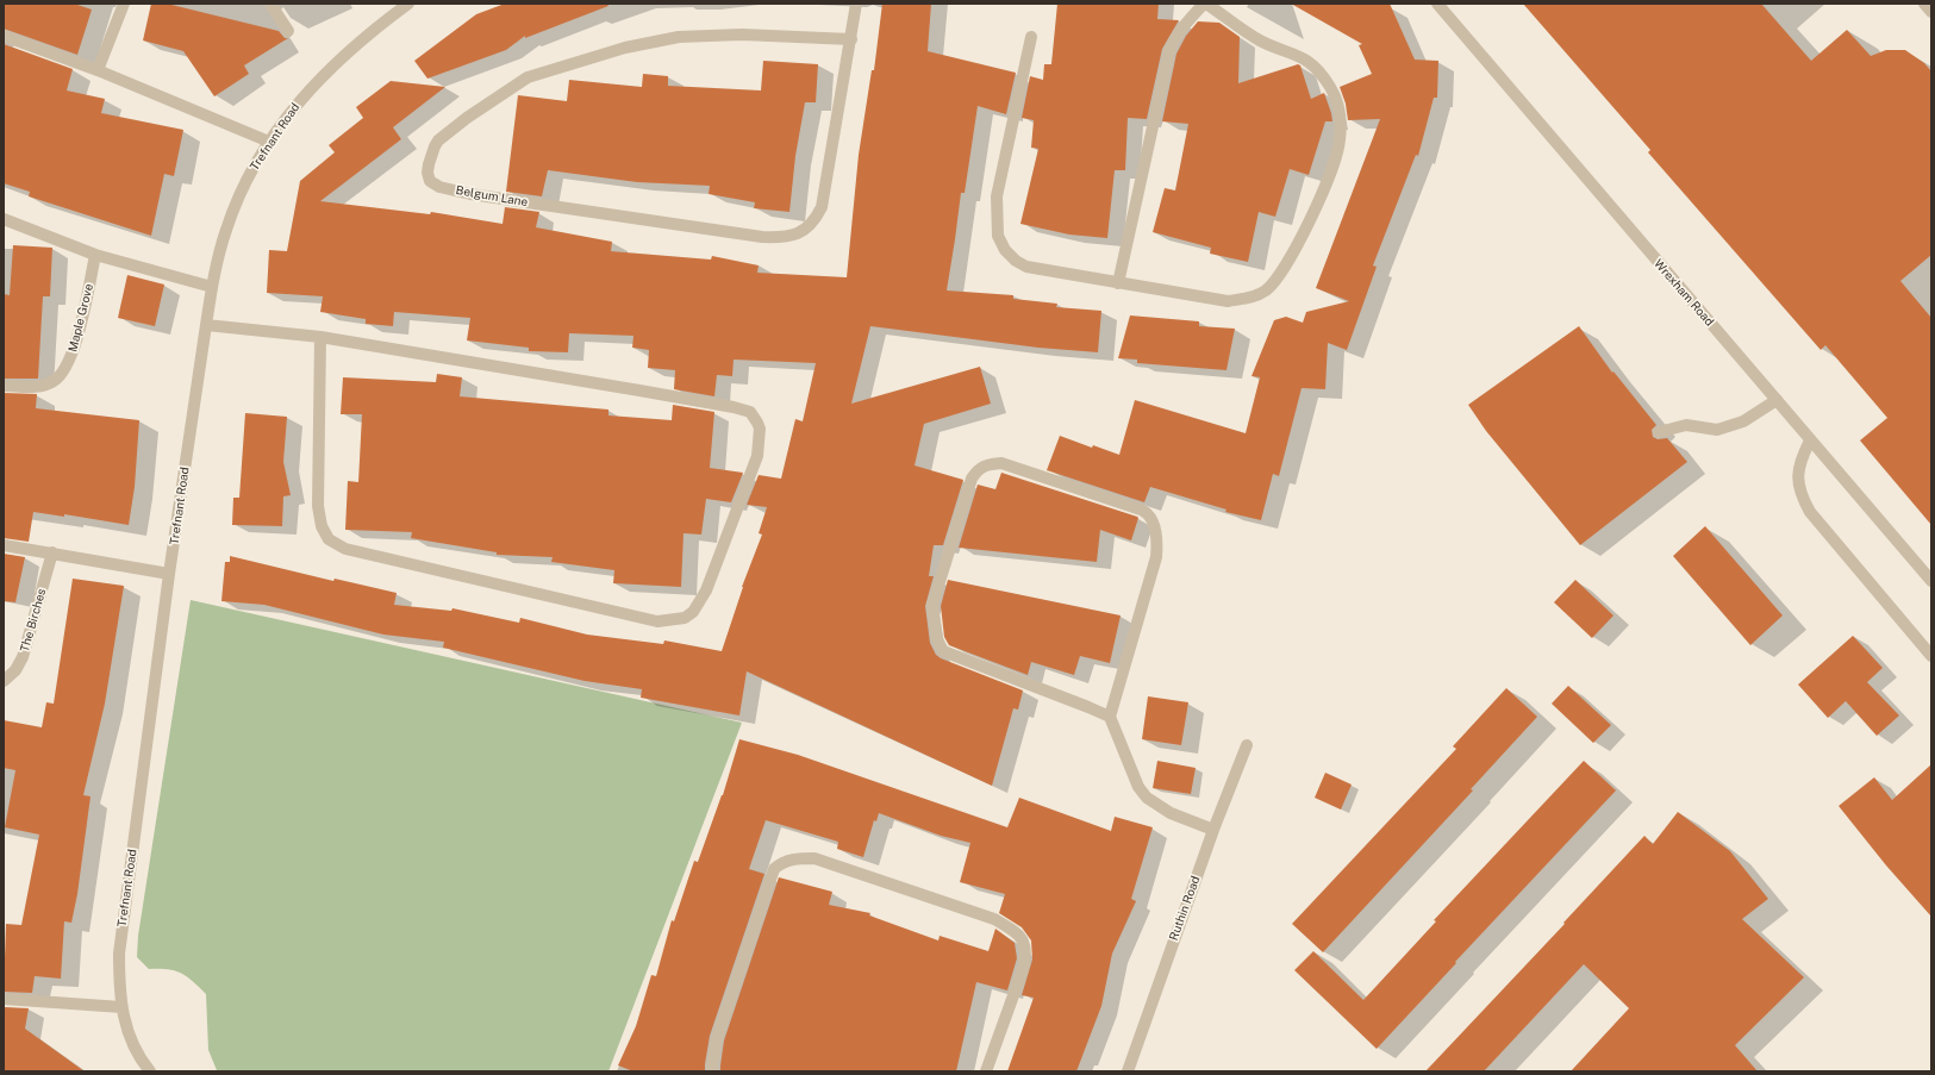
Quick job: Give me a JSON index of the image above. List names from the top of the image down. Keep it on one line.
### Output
{"streets":{"street":["Trefnant Road","Belgum Lane","Wrexham Road","Maple Grove","The Birches","Ruthin Road"]}}
